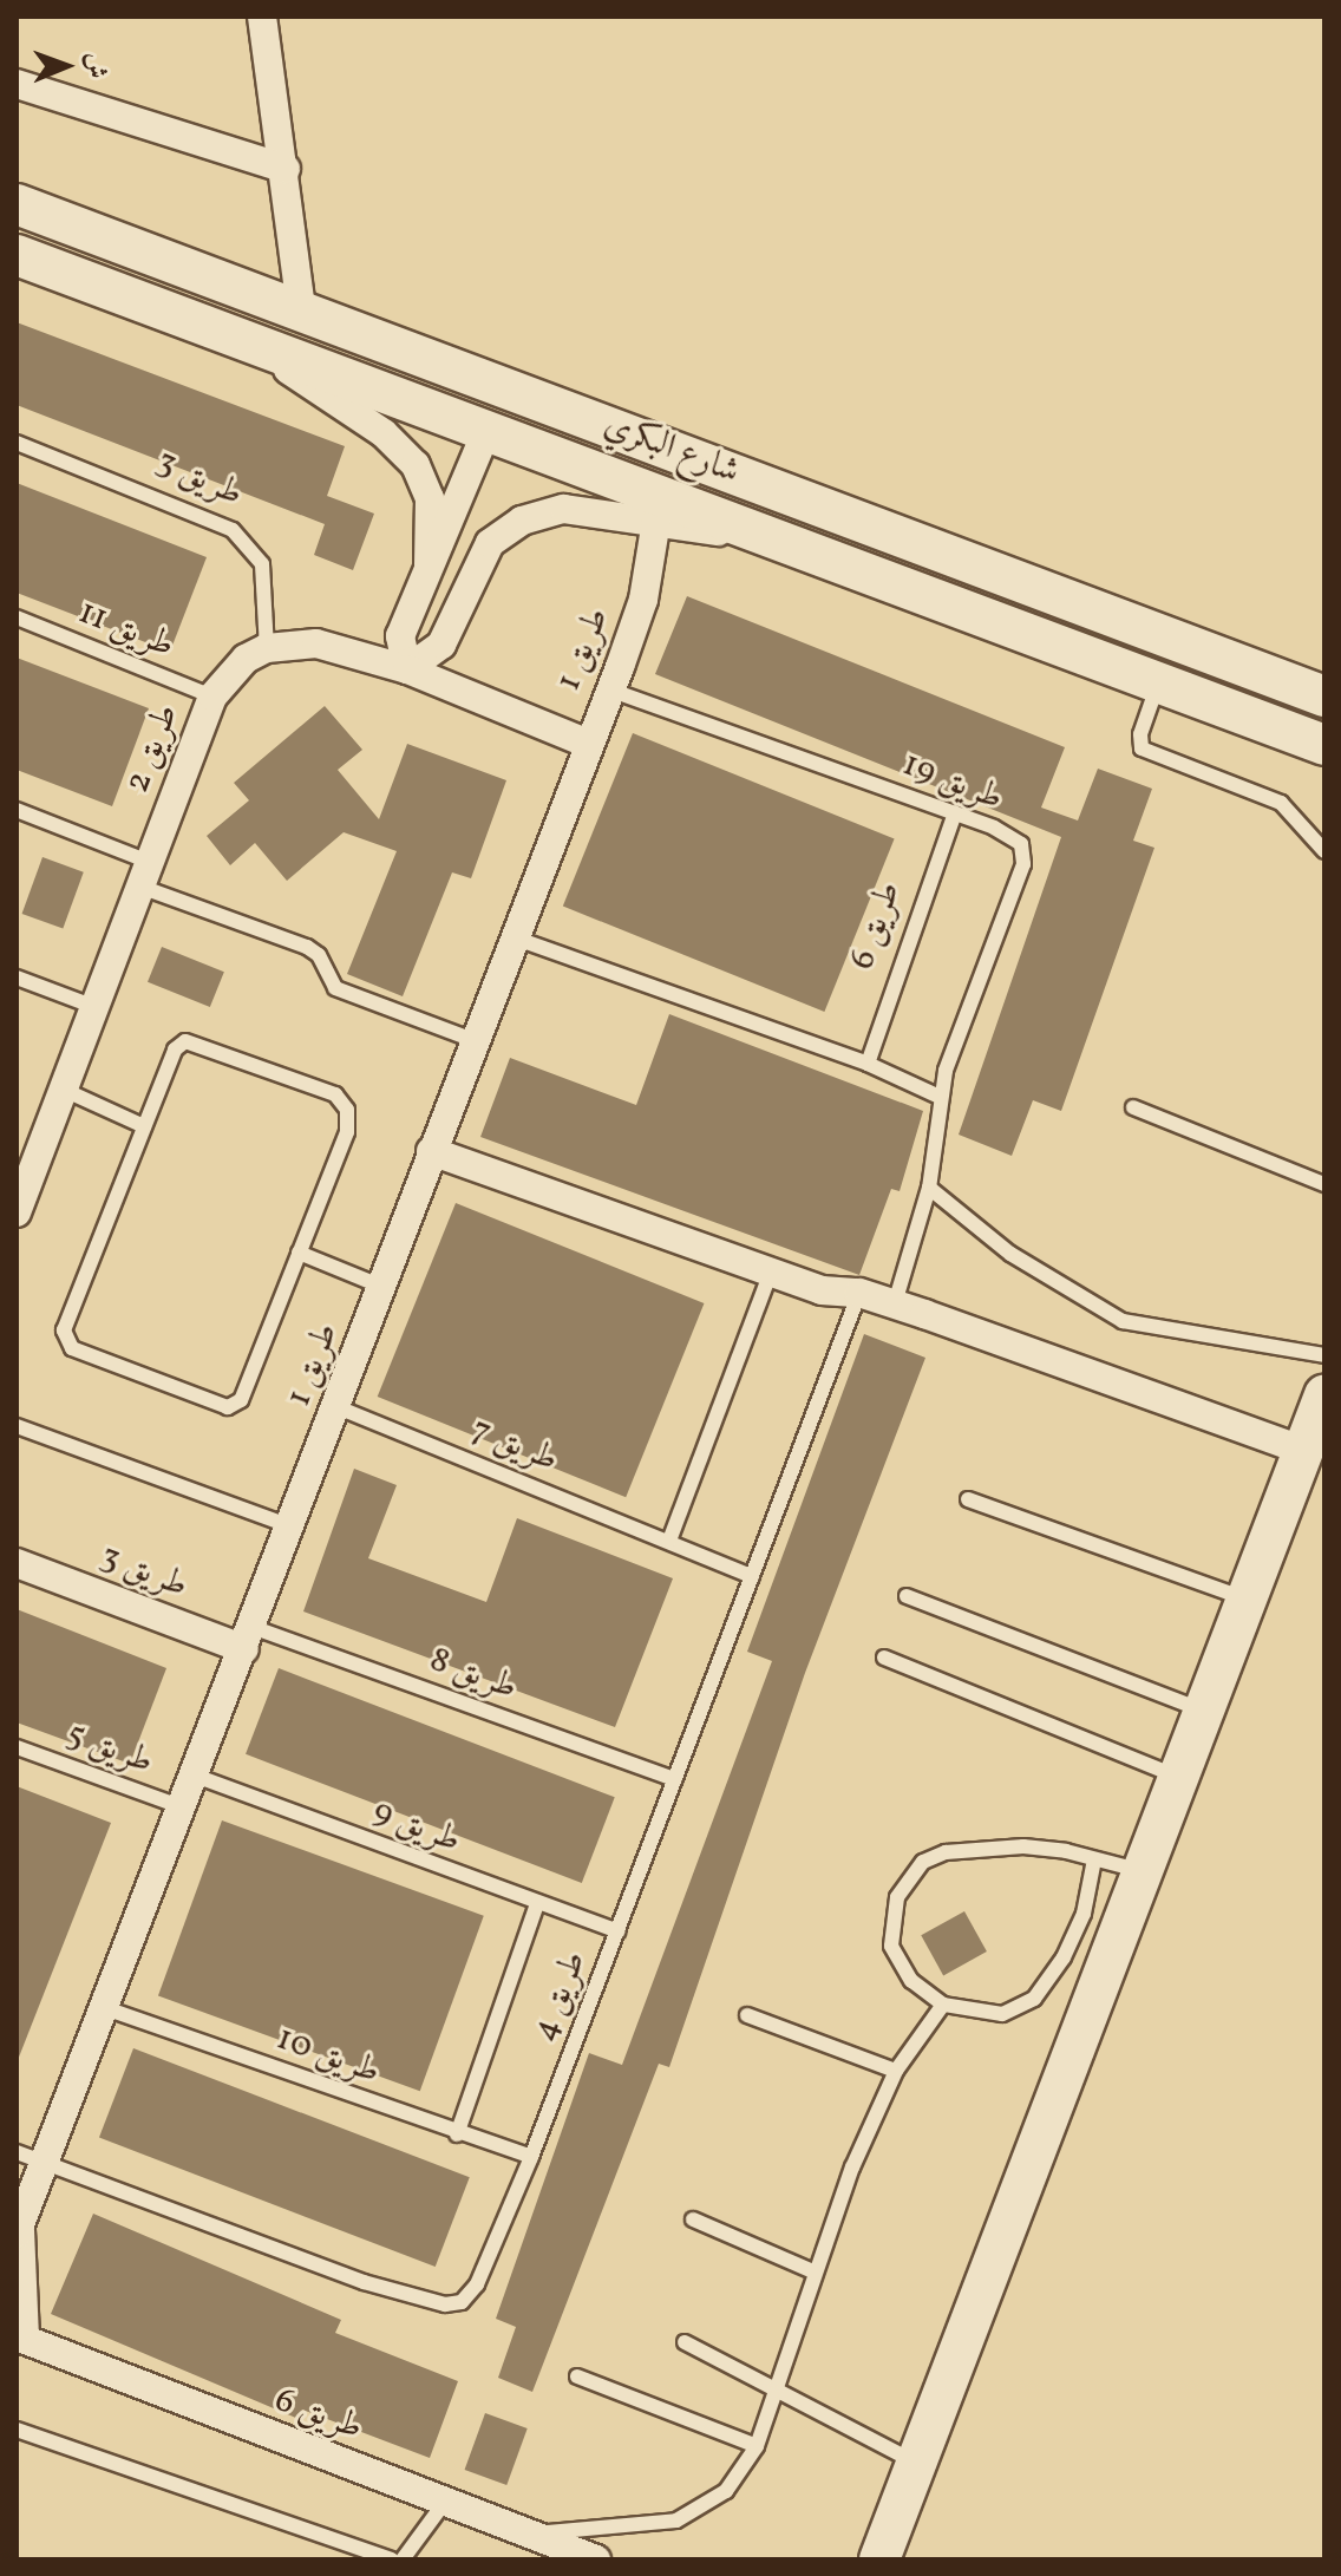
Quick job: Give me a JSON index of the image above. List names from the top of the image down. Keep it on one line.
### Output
{"streets":{"main road":["شارع البكري"],"street":["طريق 3","طريق 1","طريق 2","طريق 6"],"lane":["طريق 11","طريق 19","طريق 7","طريق 8","طريق 5","طريق 9","طريق 4","طريق 10"]},"crossings":[["طريق 3","طريق 1"],["طريق 3","طريق 2"],["طريق 3","طريق 8"],["طريق 11","طريق 2"],["طريق 1","طريق 19"],["طريق 1","طريق 6"],["طريق 1","طريق 7"],["طريق 1","طريق 8"],["طريق 1","طريق 5"],["طريق 1","طريق 9"],["طريق 1","طريق 4"],["طريق 1","طريق 10"],["طريق 19","طريق 6"],["طريق 7","طريق 4"],["طريق 8","طريق 4"],["طريق 9","طريق 4"],["طريق 4","طريق 10"]],"north":"right"}
